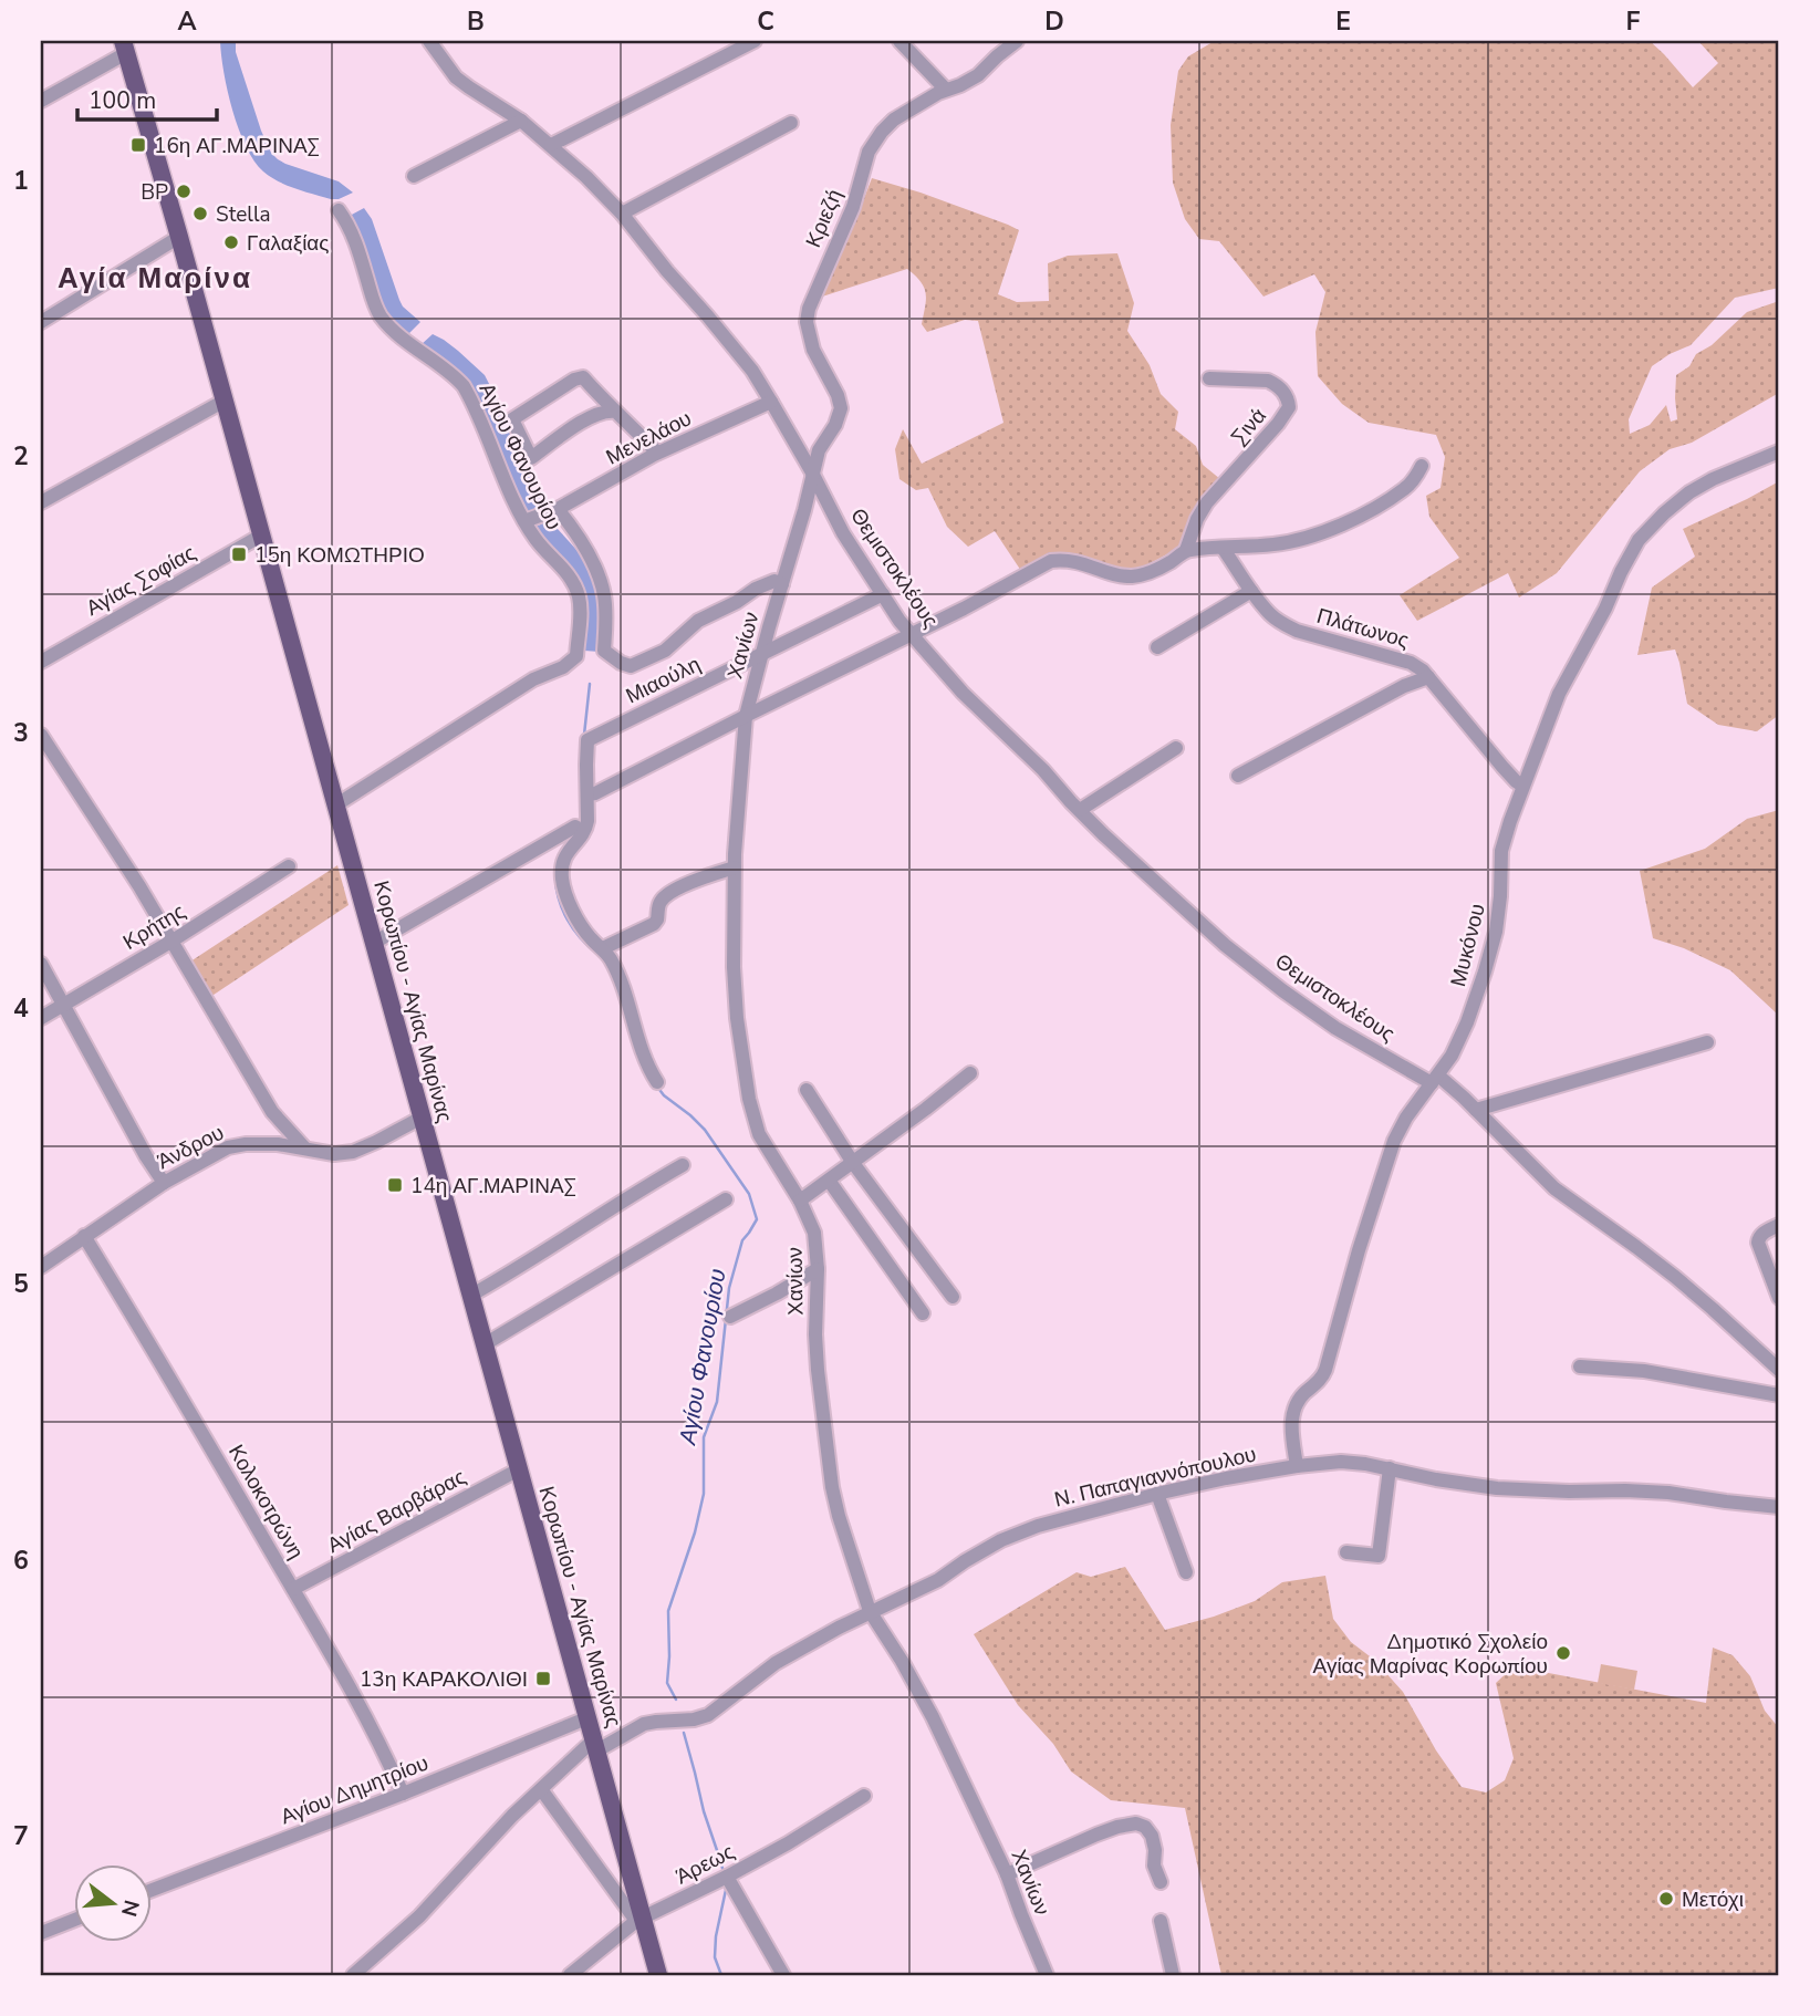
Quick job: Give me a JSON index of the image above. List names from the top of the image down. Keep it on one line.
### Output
{"streets":{"main road":["Κορωπίου - Αγίας Μαρίνας"],"street":["Κριεζή","Σινά","Μενελάου","Αγίου Φανουρίου","Θεμιστοκλέους","Αγίας Σοφίας","Πλάτωνος","Χανίων","Μιαούλη","Κρήτης","Μυκόνου","Άνδρου","Ν. Παπαγιαννόπουλου","Κολοκοτρώνη","Αγίας Βαρβάρας","Αγίου Δημητρίου","Άρεως"]},"crossings":[["Κριεζή","Θεμιστοκλέους"],["Κριεζή","Χανίων"],["Μενελάου","Αγίου Φανουρίου"],["Μενελάου","Θεμιστοκλέους"],["Αγίου Φανουρίου","Χανίων"],["Αγίου Φανουρίου","Κορωπίου - Αγίας Μαρίνας"],["Θεμιστοκλέους","Χανίων"],["Θεμιστοκλέους","Μιαούλη"],["Θεμιστοκλέους","Μυκόνου"],["Αγίας Σοφίας","Κορωπίου - Αγίας Μαρίνας"],["Πλάτωνος","Μυκόνου"],["Χανίων","Μιαούλη"],["Χανίων","Ν. Παπαγιαννόπουλου"],["Μυκόνου","Ν. Παπαγιαννόπουλου"],["Κορωπίου - Αγίας Μαρίνας","Άνδρου"],["Κορωπίου - Αγίας Μαρίνας","Ν. Παπαγιαννόπουλου"],["Κορωπίου - Αγίας Μαρίνας","Αγίας Βαρβάρας"],["Κορωπίου - Αγίας Μαρίνας","Αγίου Δημητρίου"],["Κορωπίου - Αγίας Μαρίνας","Άρεως"],["Άνδρου","Κολοκοτρώνη"],["Κολοκοτρώνη","Αγίας Βαρβάρας"],["Κολοκοτρώνη","Αγίου Δημητρίου"]],"districts":["Αγία Μαρίνα"],"water":["Αγίου Φανουρίου"],"places":{"transit":["16η ΑΓ.ΜΑΡΙΝΑΣ","15η ΚΟΜΩΤΗΡΙΟ","14η ΑΓ.ΜΑΡΙΝΑΣ","13η ΚΑΡΑΚΟΛΙΘΙ"],"other":["BP","Stella","Γαλαξίας","Δημοτικό Σχολείο Αγίας Μαρίνας Κορωπίου","Μετόχι"]},"scale_bar":"100 m","north":"right","grid":{"columns":["A","B","C","D","E","F"],"rows":["1","2","3","4","5","6","7"]}}
